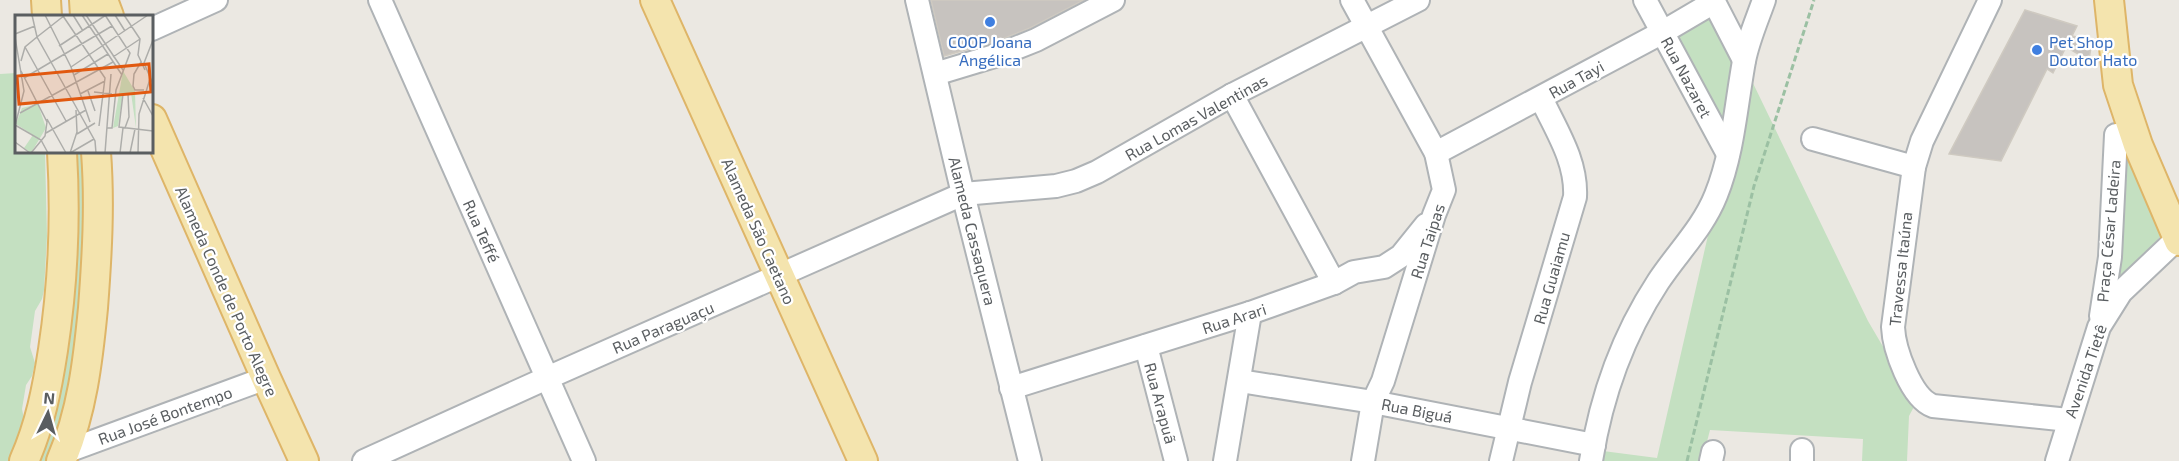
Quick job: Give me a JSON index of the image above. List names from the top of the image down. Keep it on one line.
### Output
{"streets":{"main road":["Alameda São Caetano","Alameda Conde de Porto Alegre"],"street":["Rua Nazaret","Rua Tayi","Rua Lomas Valentinas","Rua Teffé","Alameda Cassaquera","Praça César Ladeira","Rua Taipas","Travessa Itaúna","Rua Guaiamu","Rua Arari","Rua Paraguaçu","Avenida Tietê","Rua Arapuã","Rua Biguá","Rua José Bontempo"]},"crossings":[["Rua Nazaret","Rua Tayi"],["Rua Tayi","Rua Taipas"],["Rua Tayi","Rua Guaiamu"],["Rua Lomas Valentinas","Alameda Cassaquera"],["Rua Lomas Valentinas","Rua Taipas"],["Rua Lomas Valentinas","Rua Paraguaçu"],["Rua Teffé","Rua Paraguaçu"],["Alameda São Caetano","Rua Paraguaçu"],["Alameda Cassaquera","Rua Arari"],["Alameda Cassaquera","Rua Paraguaçu"],["Praça César Ladeira","Avenida Tietê"],["Rua Taipas","Rua Arari"],["Rua Taipas","Rua Biguá"],["Travessa Itaúna","Avenida Tietê"],["Rua Guaiamu","Rua Biguá"],["Alameda Conde de Porto Alegre","Rua José Bontempo"],["Rua Arari","Rua Arapuã"]],"places":["COOP Joana Angélica","Pet Shop Doutor Hato"],"north":"top"}
